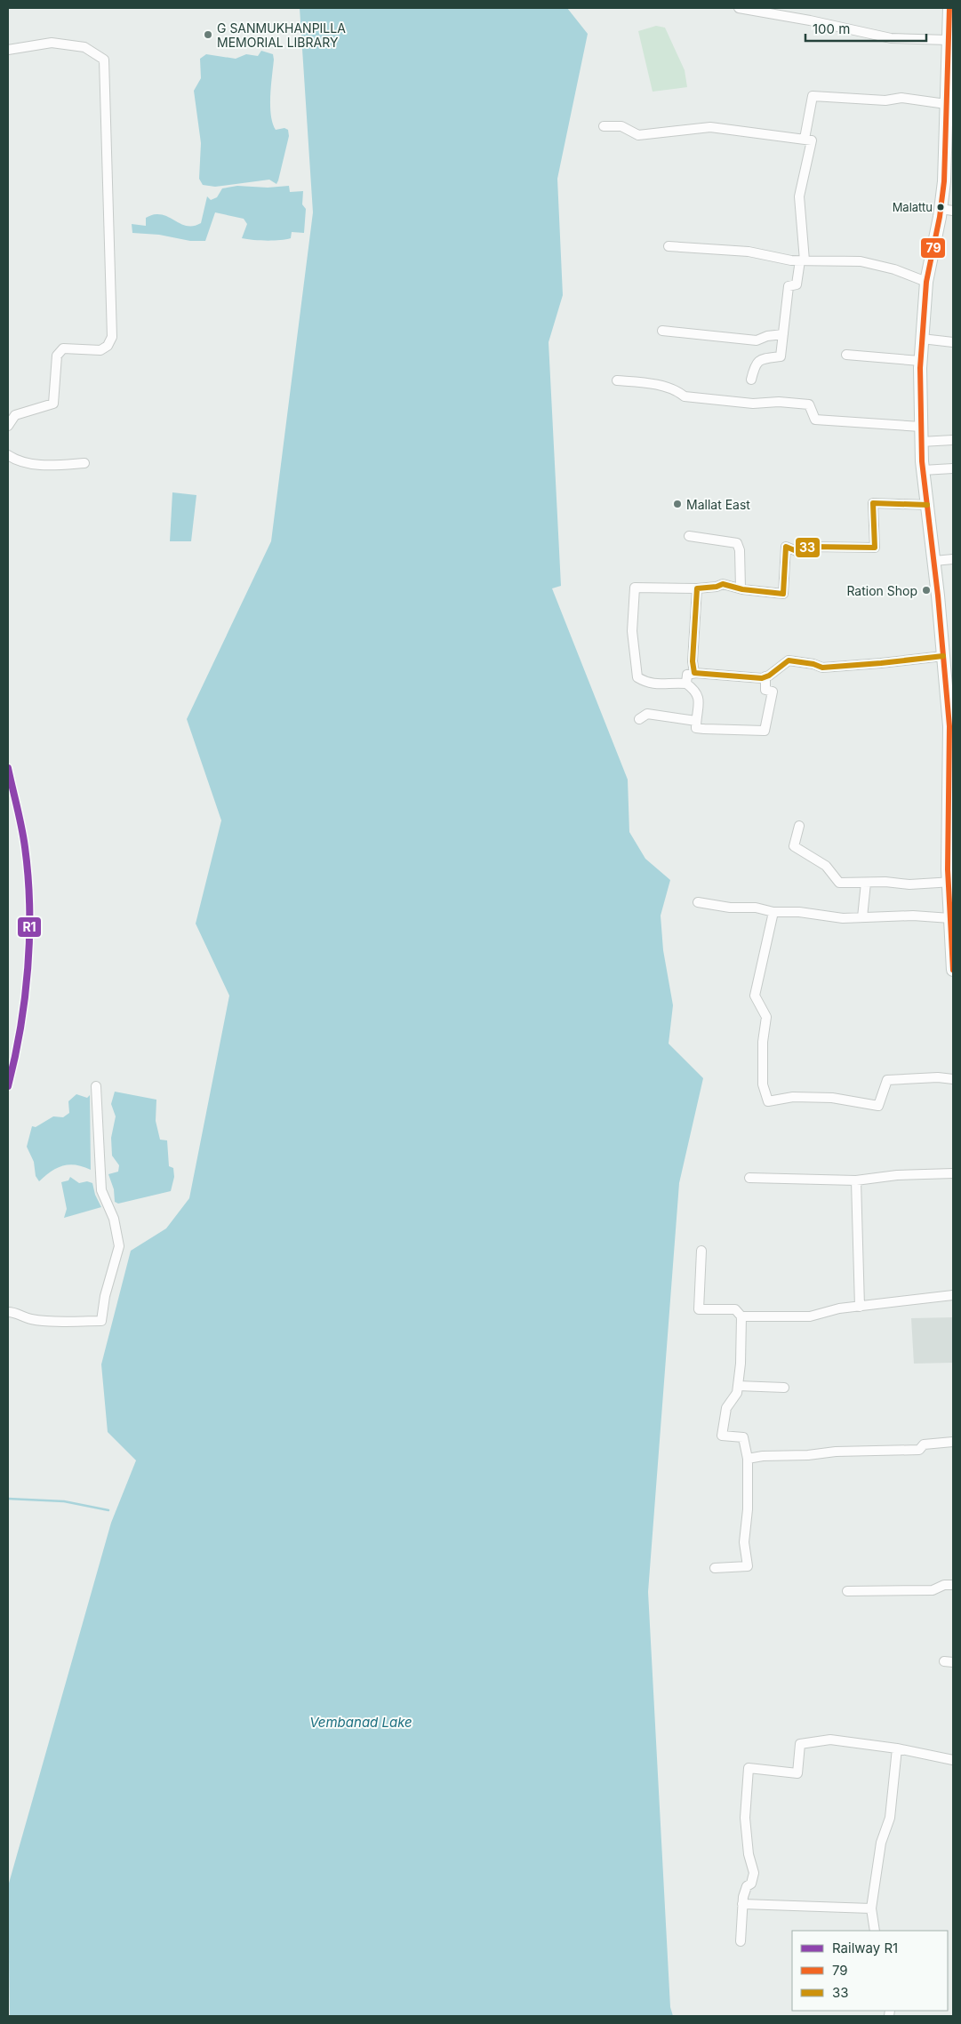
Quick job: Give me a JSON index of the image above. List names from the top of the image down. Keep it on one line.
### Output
{"water":["Vembanad Lake"],"places":["G SANMUKHANPILLA MEMORIAL LIBRARY","Malattu","Mallat East","Ration Shop"],"lines":["transit line 79","transit line 33","rail line R1"],"legend":["Railway R1","79","33"],"scale_bar":"100 m"}
